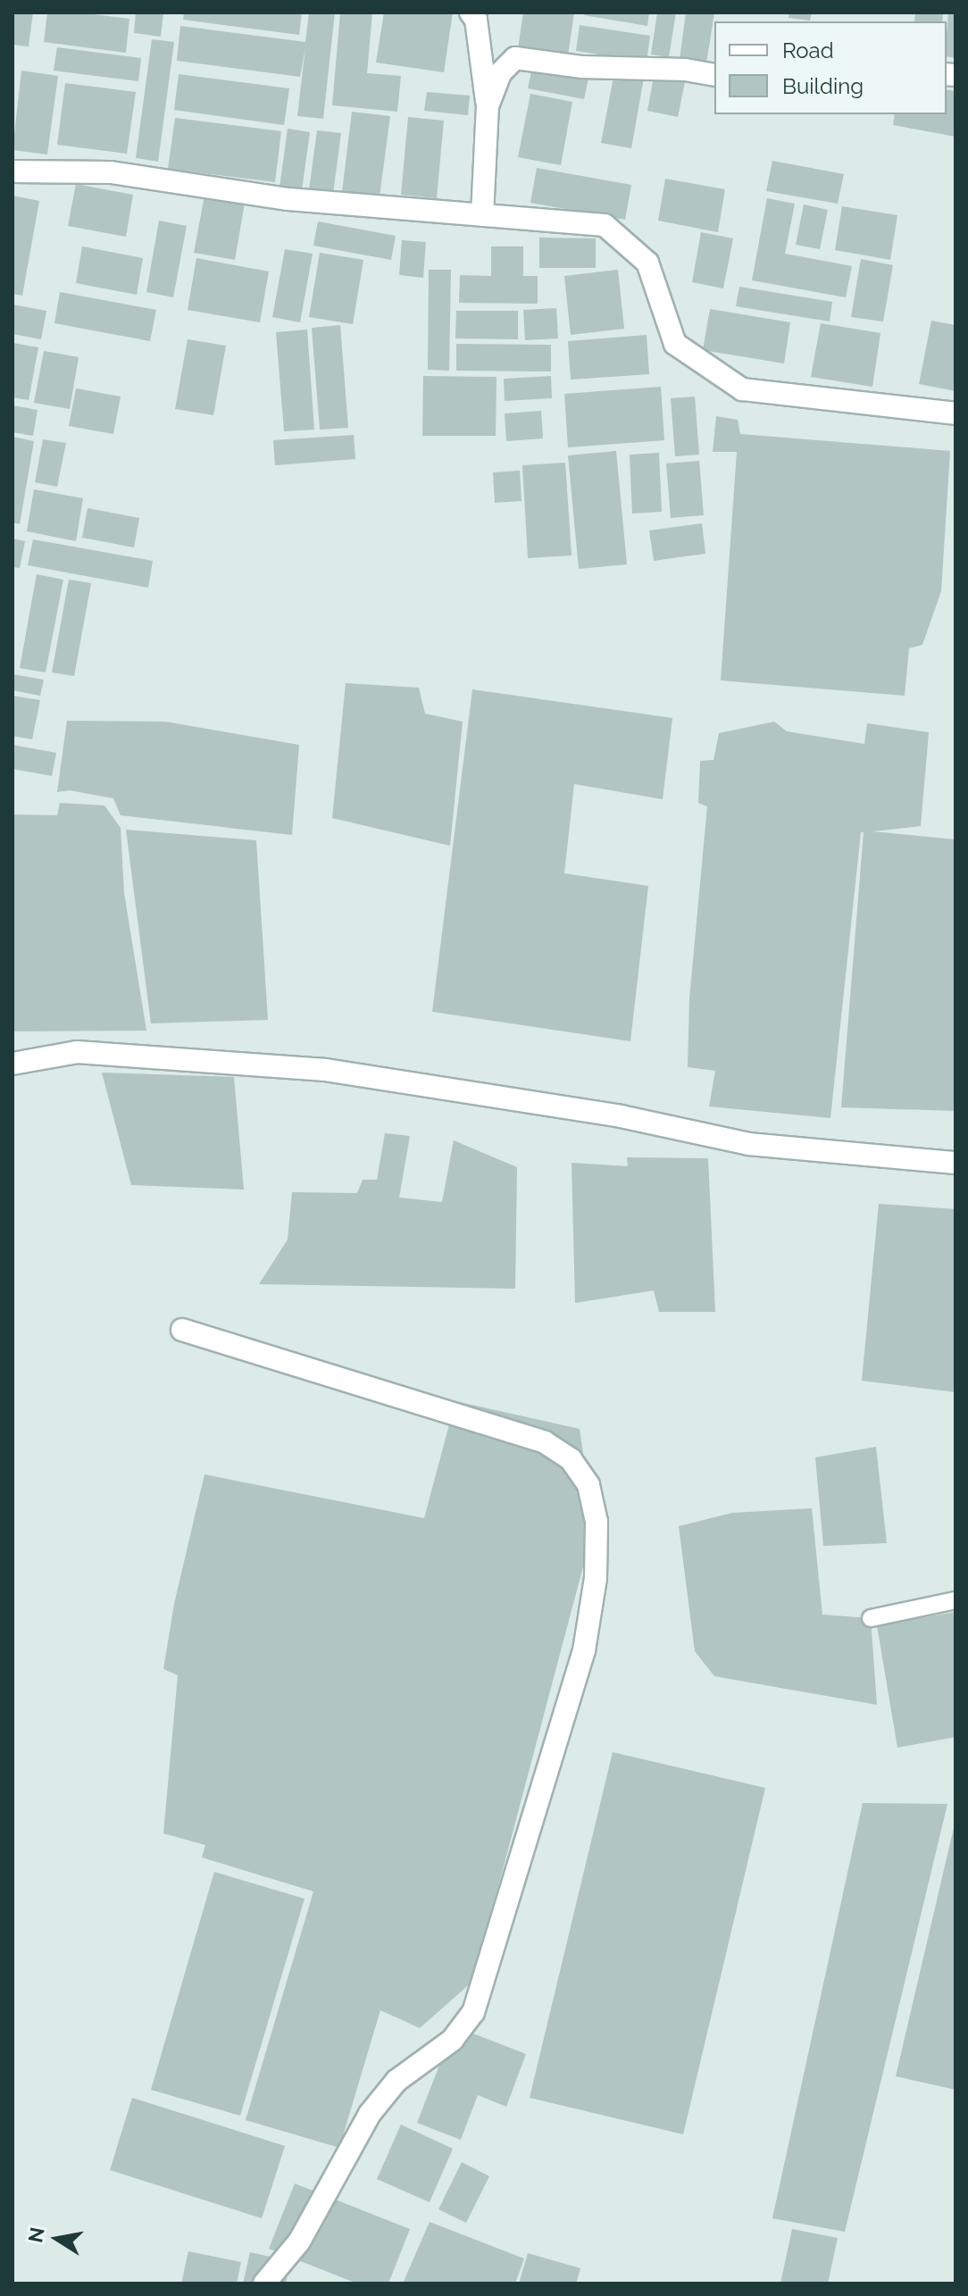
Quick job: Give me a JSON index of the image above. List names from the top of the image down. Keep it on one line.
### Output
{"legend":["Road","Building"],"north":"left"}
